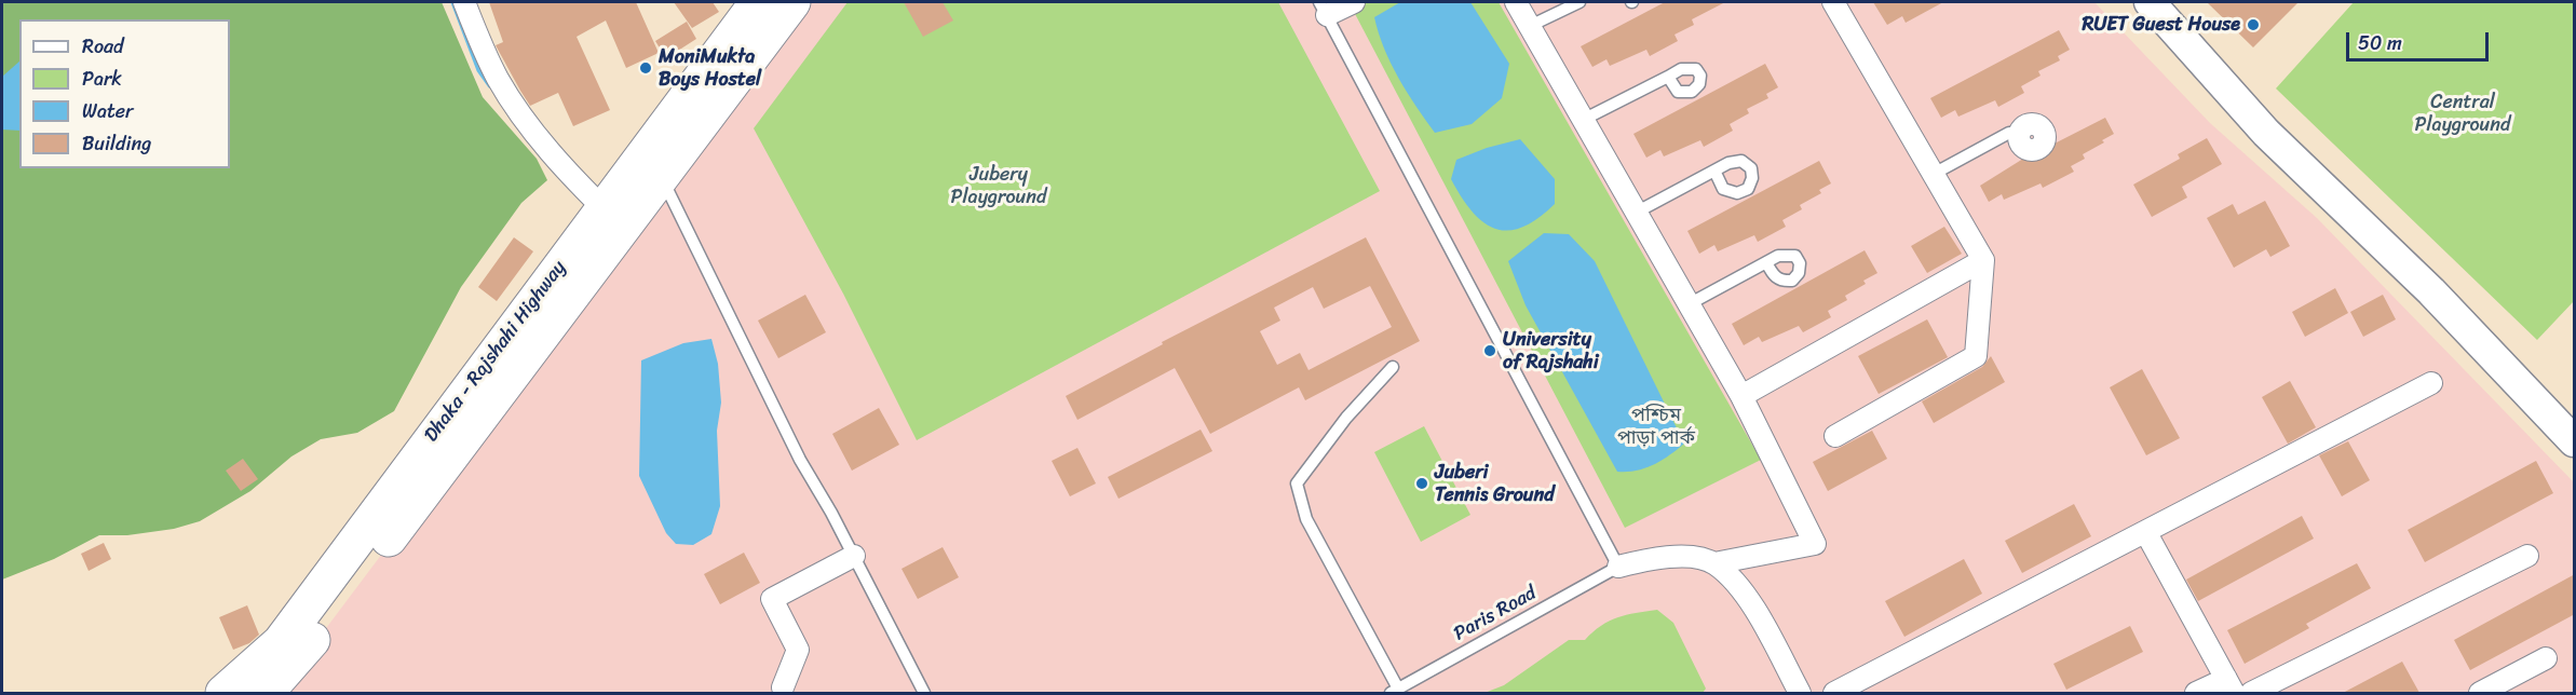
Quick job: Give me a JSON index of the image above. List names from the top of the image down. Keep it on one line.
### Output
{"streets":{"highway":["Dhaka - Rajshahi Highway"],"lane":["Paris Road"]},"parks":["Central Playground","Jubery Playground","পশ্চিম পাড়া পার্ক"],"places":["RUET Guest House","MoniMukta Boys Hostel","University of Rajshahi","Juberi Tennis Ground"],"legend":["Road","Park","Water","Building"],"scale_bar":"50 m"}
